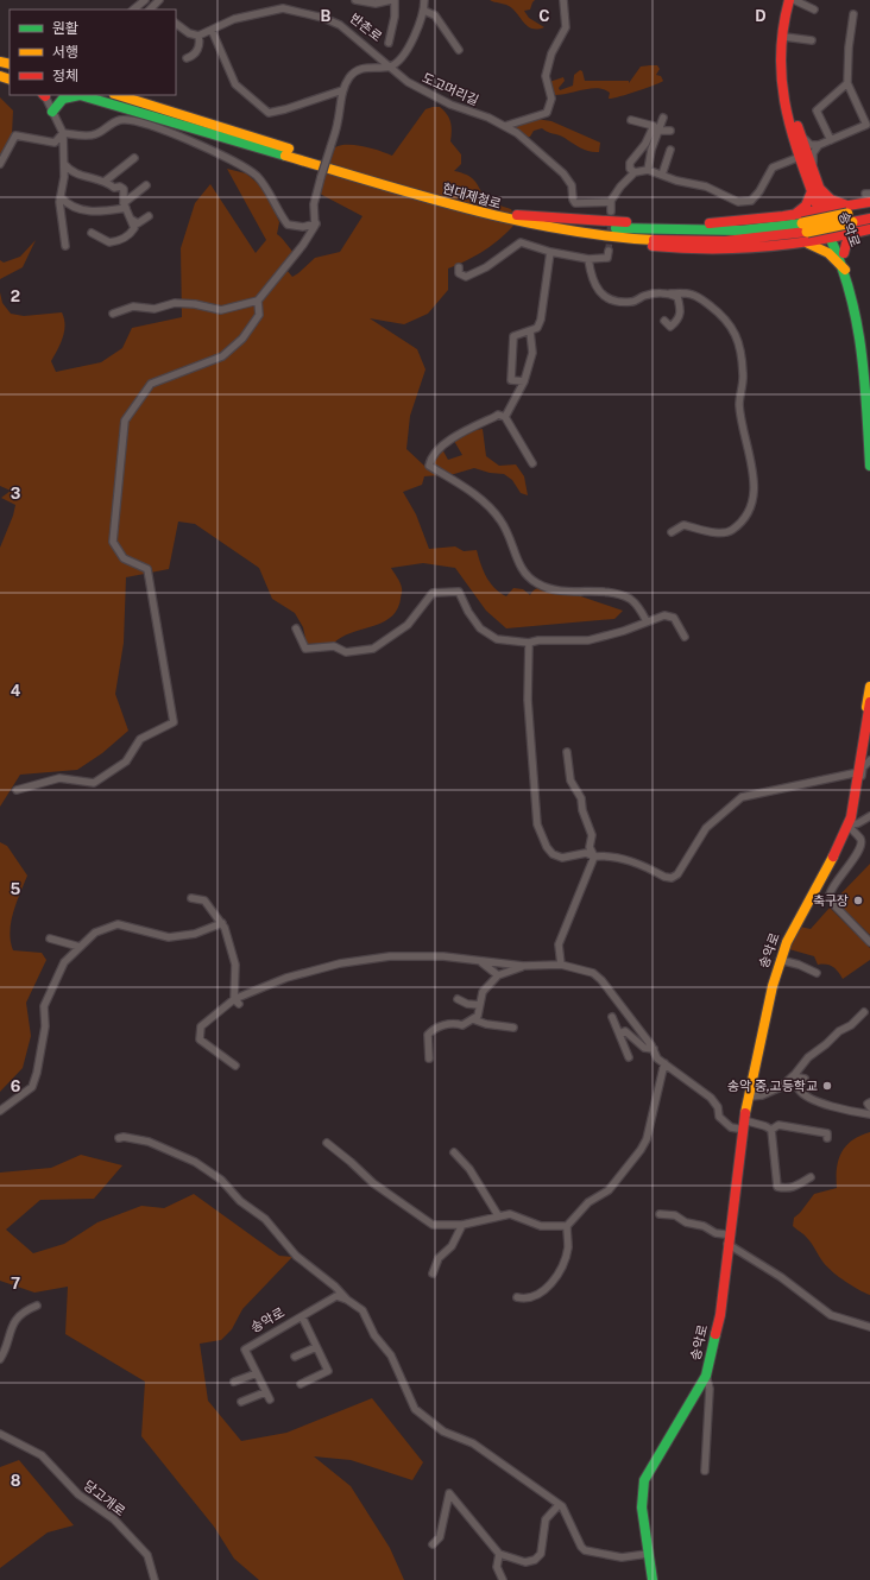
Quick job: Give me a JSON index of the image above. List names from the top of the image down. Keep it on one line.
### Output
{"streets":{"main road":["현대제철로","송악로"],"street":["반촌로","도고머리길","당고개로"]},"crossings":[["반촌로","도고머리길"]],"places":["축구장","송악 중,고등학교"],"legend":["원활","서행","정체"],"grid":{"columns":["B","C","D"],"rows":["2","3","4","5","6","7","8"]}}
